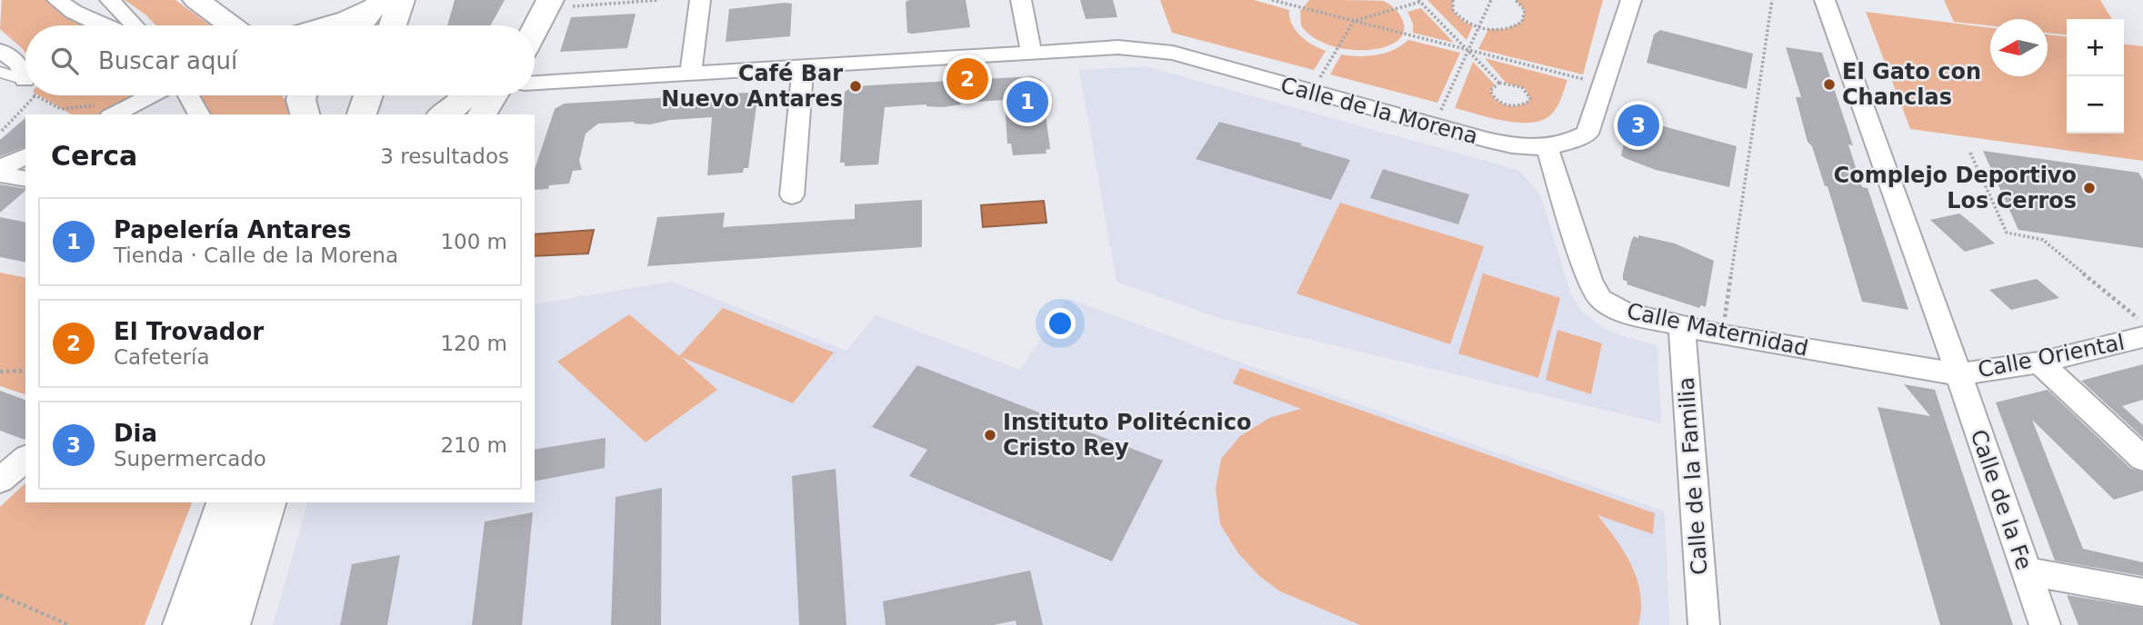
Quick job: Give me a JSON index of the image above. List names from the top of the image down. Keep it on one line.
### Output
{"streets":{"street":["Calle de la Morena","Calle Maternidad","Calle Oriental","Calle de la Familia","Calle de la Fe"]},"crossings":[["Calle de la Morena","Calle Maternidad"],["Calle Maternidad","Calle Oriental"],["Calle Maternidad","Calle de la Familia"],["Calle Maternidad","Calle de la Fe"],["Calle Oriental","Calle de la Fe"]],"places":["El Gato con Chanclas","Café Bar Nuevo Antares","Complejo Deportivo Los Cerros","Instituto Politécnico Cristo Rey"],"north":"left","page":{"map_buttons":["+","−"],"search":"Buscar aquí","pins":["2","1","3"],"heading":["Cerca","3 resultados"],"list":[{"mark":"1","name":"Papelería Antares","note":"Tienda · Calle de la Morena","value":"100 m"},{"mark":"2","name":"El Trovador","note":"Cafetería","value":"120 m"},{"mark":"3","name":"Dia","note":"Supermercado","value":"210 m"}]}}
